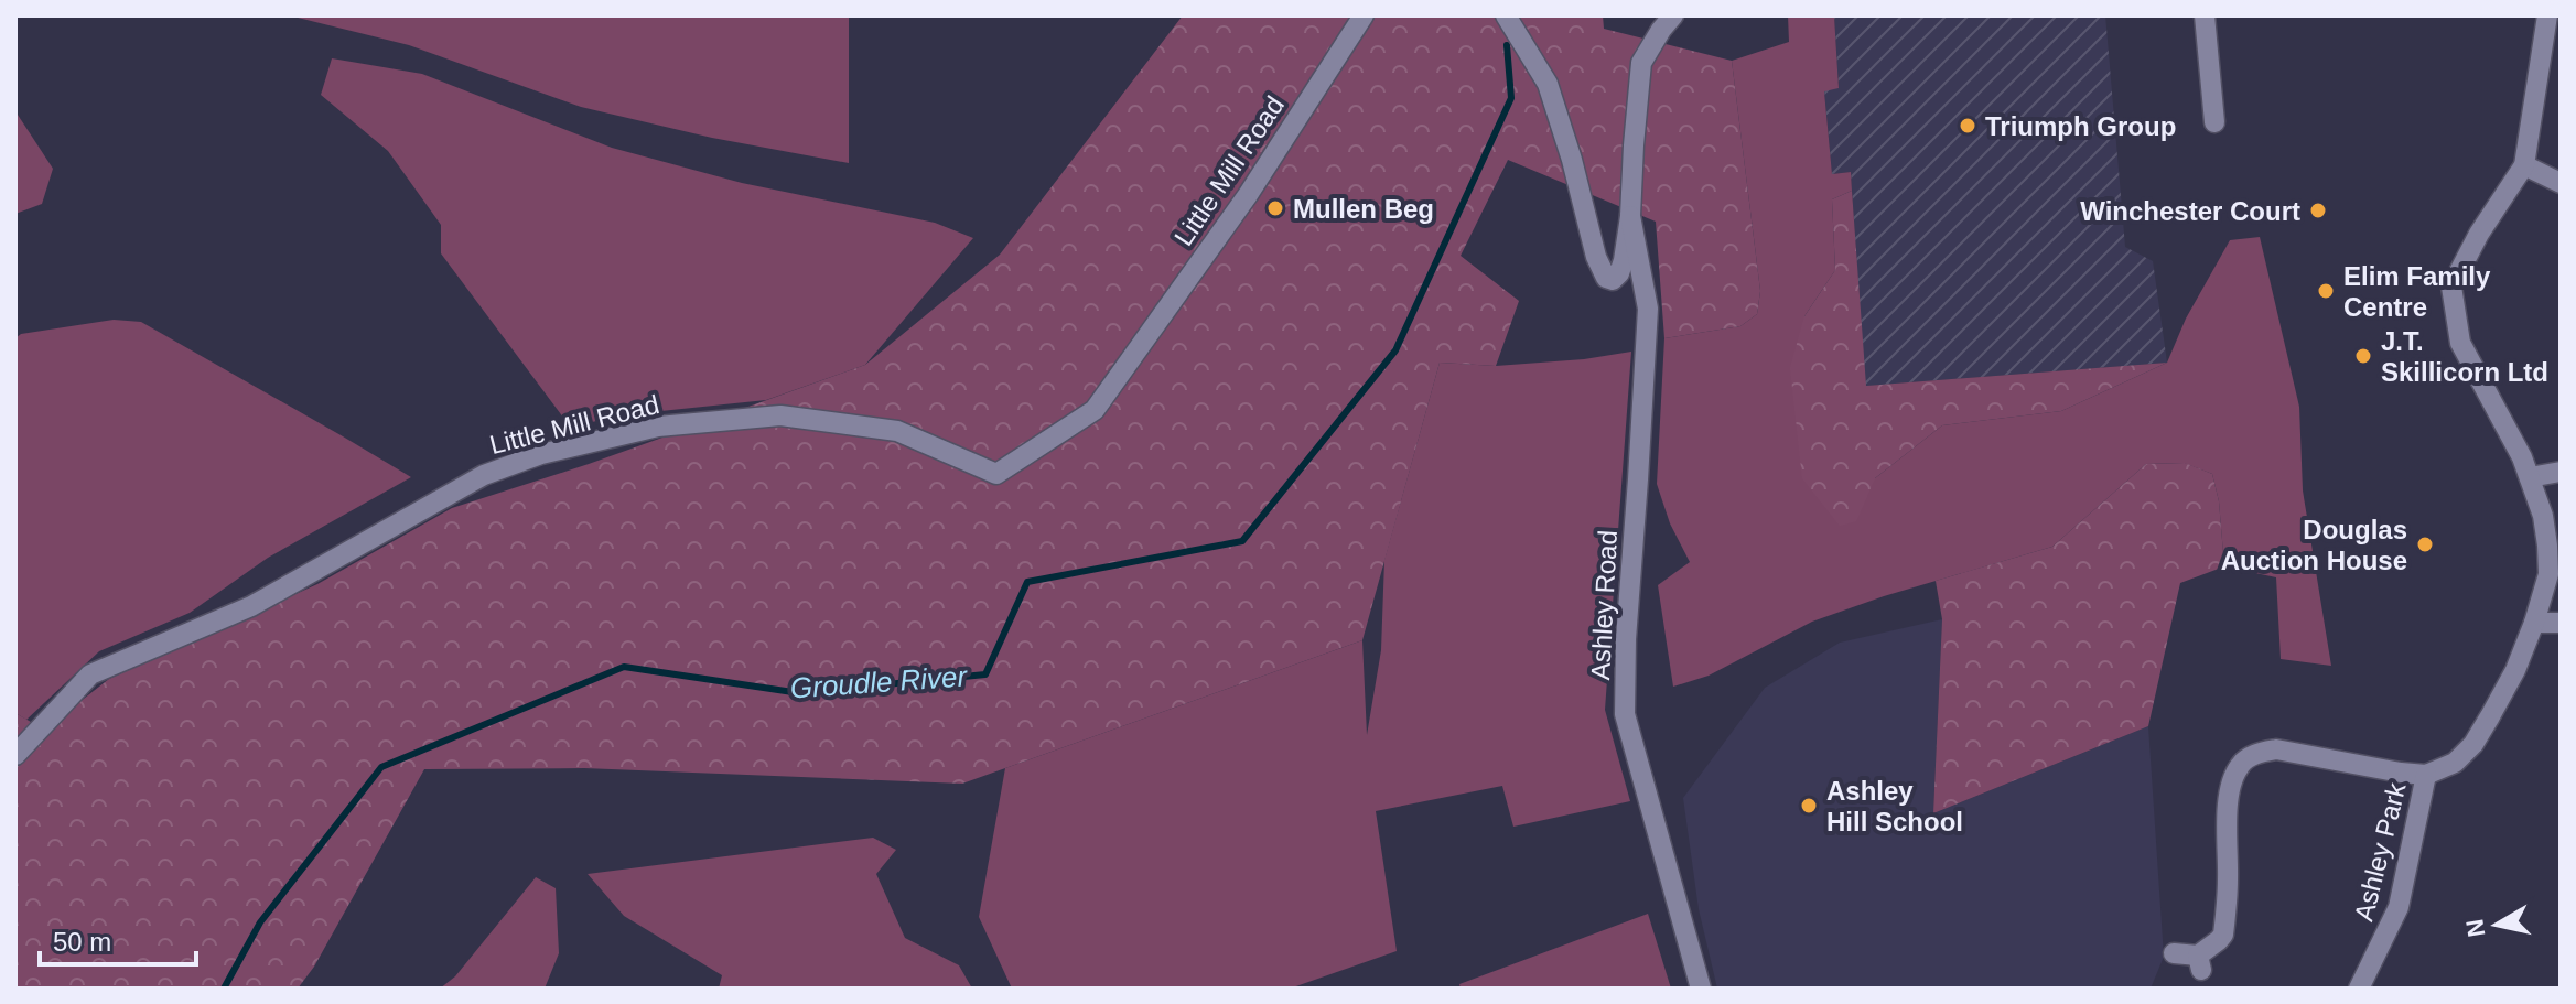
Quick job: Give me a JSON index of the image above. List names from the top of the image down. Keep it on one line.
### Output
{"streets":{"street":["Little Mill Road","Ashley Road","Ashley Park"]},"water":["Groudle River"],"places":["Triumph Group","Mullen Beg","Winchester Court","Elim Family Centre","J.T. Skillicorn Ltd","Douglas Auction House","Ashley Hill School"],"scale_bar":"50 m","north":"left"}
